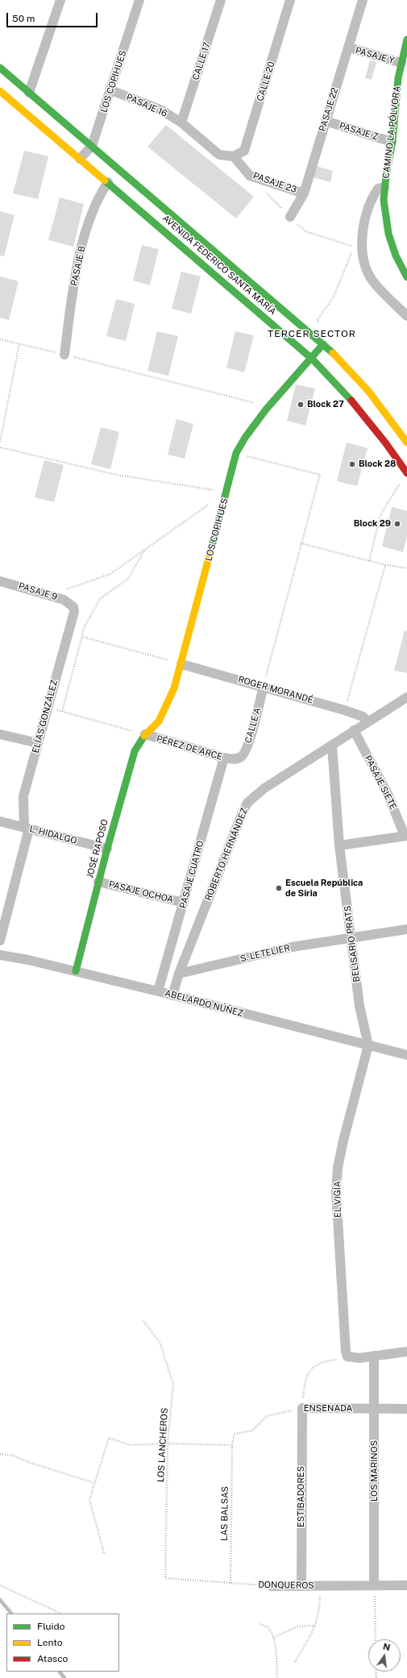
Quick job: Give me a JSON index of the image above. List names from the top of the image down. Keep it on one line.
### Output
{"streets":{"main road":["LOS COPIHUES","CAMINO LA PÓLVORA","AVENIDA FEDERICO SANTA MARÍA","JOSÉ RAPOSO"],"street":["PASAJE Y","CALLE 17","CALLE 20","PASAJE 16","PASAJE 22","PASAJE Z","PASAJE 23","PASAJE B","PASAJE 9","ROGER MORANDÉ","ELÍAS GONZÁLEZ","CALLE A","PÉREZ DE ARCE","PASAJE SIETE","L. HIDALGO","ROBERTO HERNÁNDEZ","PASAJE CUATRO","PASAJE OCHOA","BELISARIO PRATS","S. LETELIER","ABELARDO NÚÑEZ","EL VIGÍA","ENSENADA","LOS MARINOS","ESTIBADORES","DONQUEROS"],"path":["LOS LANCHEROS","LAS BALSAS"]},"crossings":[["PASAJE Y","PASAJE 22"],["PASAJE Y","CAMINO LA PÓLVORA"],["CALLE 17","PASAJE 16"],["LOS COPIHUES","PASAJE 16"],["LOS COPIHUES","AVENIDA FEDERICO SANTA MARÍA"],["LOS COPIHUES","ROGER MORANDÉ"],["LOS COPIHUES","PÉREZ DE ARCE"],["LOS COPIHUES","JOSÉ RAPOSO"],["CALLE 20","PASAJE 16"],["CALLE 20","PASAJE 23"],["PASAJE 16","PASAJE 23"],["PASAJE 22","PASAJE Z"],["PASAJE 22","PASAJE 23"],["PASAJE Z","CAMINO LA PÓLVORA"],["AVENIDA FEDERICO SANTA MARÍA","PASAJE B"],["PASAJE 9","ELÍAS GONZÁLEZ"],["ROGER MORANDÉ","CALLE A"],["ROGER MORANDÉ","ROBERTO HERNÁNDEZ"],["ELÍAS GONZÁLEZ","L. HIDALGO"],["CALLE A","PÉREZ DE ARCE"],["PÉREZ DE ARCE","JOSÉ RAPOSO"],["PÉREZ DE ARCE","PASAJE CUATRO"],["PASAJE SIETE","ROBERTO HERNÁNDEZ"],["L. HIDALGO","JOSÉ RAPOSO"],["JOSÉ RAPOSO","PASAJE OCHOA"],["JOSÉ RAPOSO","ABELARDO NÚÑEZ"],["ROBERTO HERNÁNDEZ","BELISARIO PRATS"],["ROBERTO HERNÁNDEZ","S. LETELIER"],["ROBERTO HERNÁNDEZ","ABELARDO NÚÑEZ"],["PASAJE CUATRO","PASAJE OCHOA"],["PASAJE CUATRO","ABELARDO NÚÑEZ"],["BELISARIO PRATS","S. LETELIER"],["BELISARIO PRATS","ABELARDO NÚÑEZ"],["BELISARIO PRATS","EL VIGÍA"],["ABELARDO NÚÑEZ","EL VIGÍA"],["ENSENADA","LOS MARINOS"],["ENSENADA","ESTIBADORES"],["ENSENADA","LAS BALSAS"],["LOS LANCHEROS","DONQUEROS"],["LOS MARINOS","DONQUEROS"],["ESTIBADORES","DONQUEROS"],["LAS BALSAS","DONQUEROS"]],"districts":["TERCER SECTOR"],"places":["Block 27","Block 28","Block 29","Escuela República de Siria"],"legend":["Fluido","Lento","Atasco"],"scale_bar":"50 m","north":"top"}
